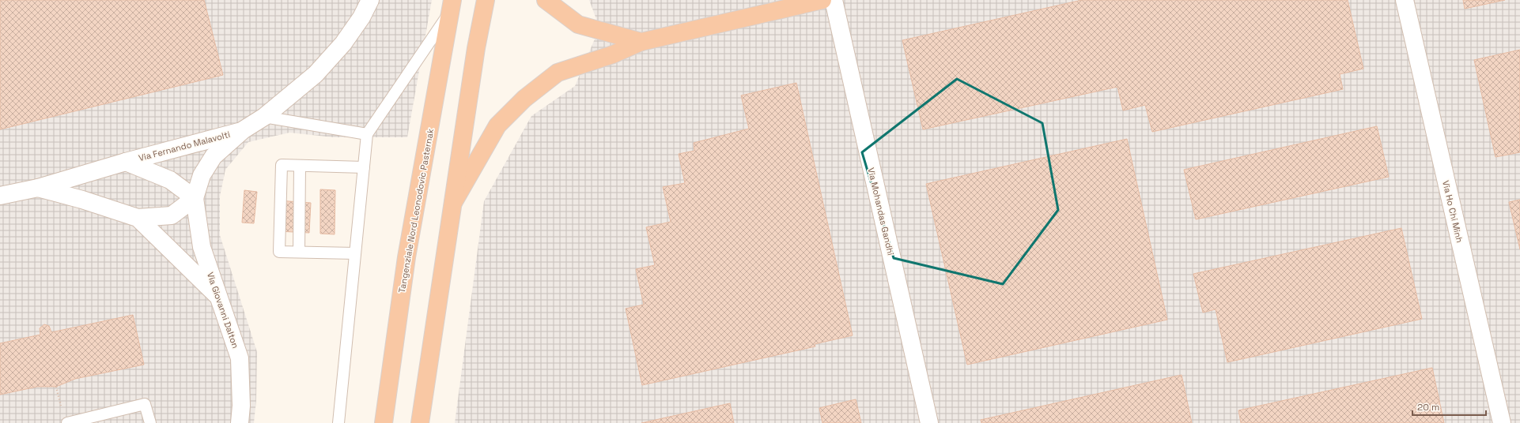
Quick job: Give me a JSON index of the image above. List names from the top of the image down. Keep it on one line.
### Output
{"streets":{"highway":["Tangenziale Nord Leonodovic Pasternak"],"street":["Via Fernando Malavolti","Via Mohandas Gandhi","Via Ho Chi Minh","Via Giovanni Dalton"]},"crossings":[["Via Fernando Malavolti","Via Giovanni Dalton"]],"scale_bar":"20 m"}
